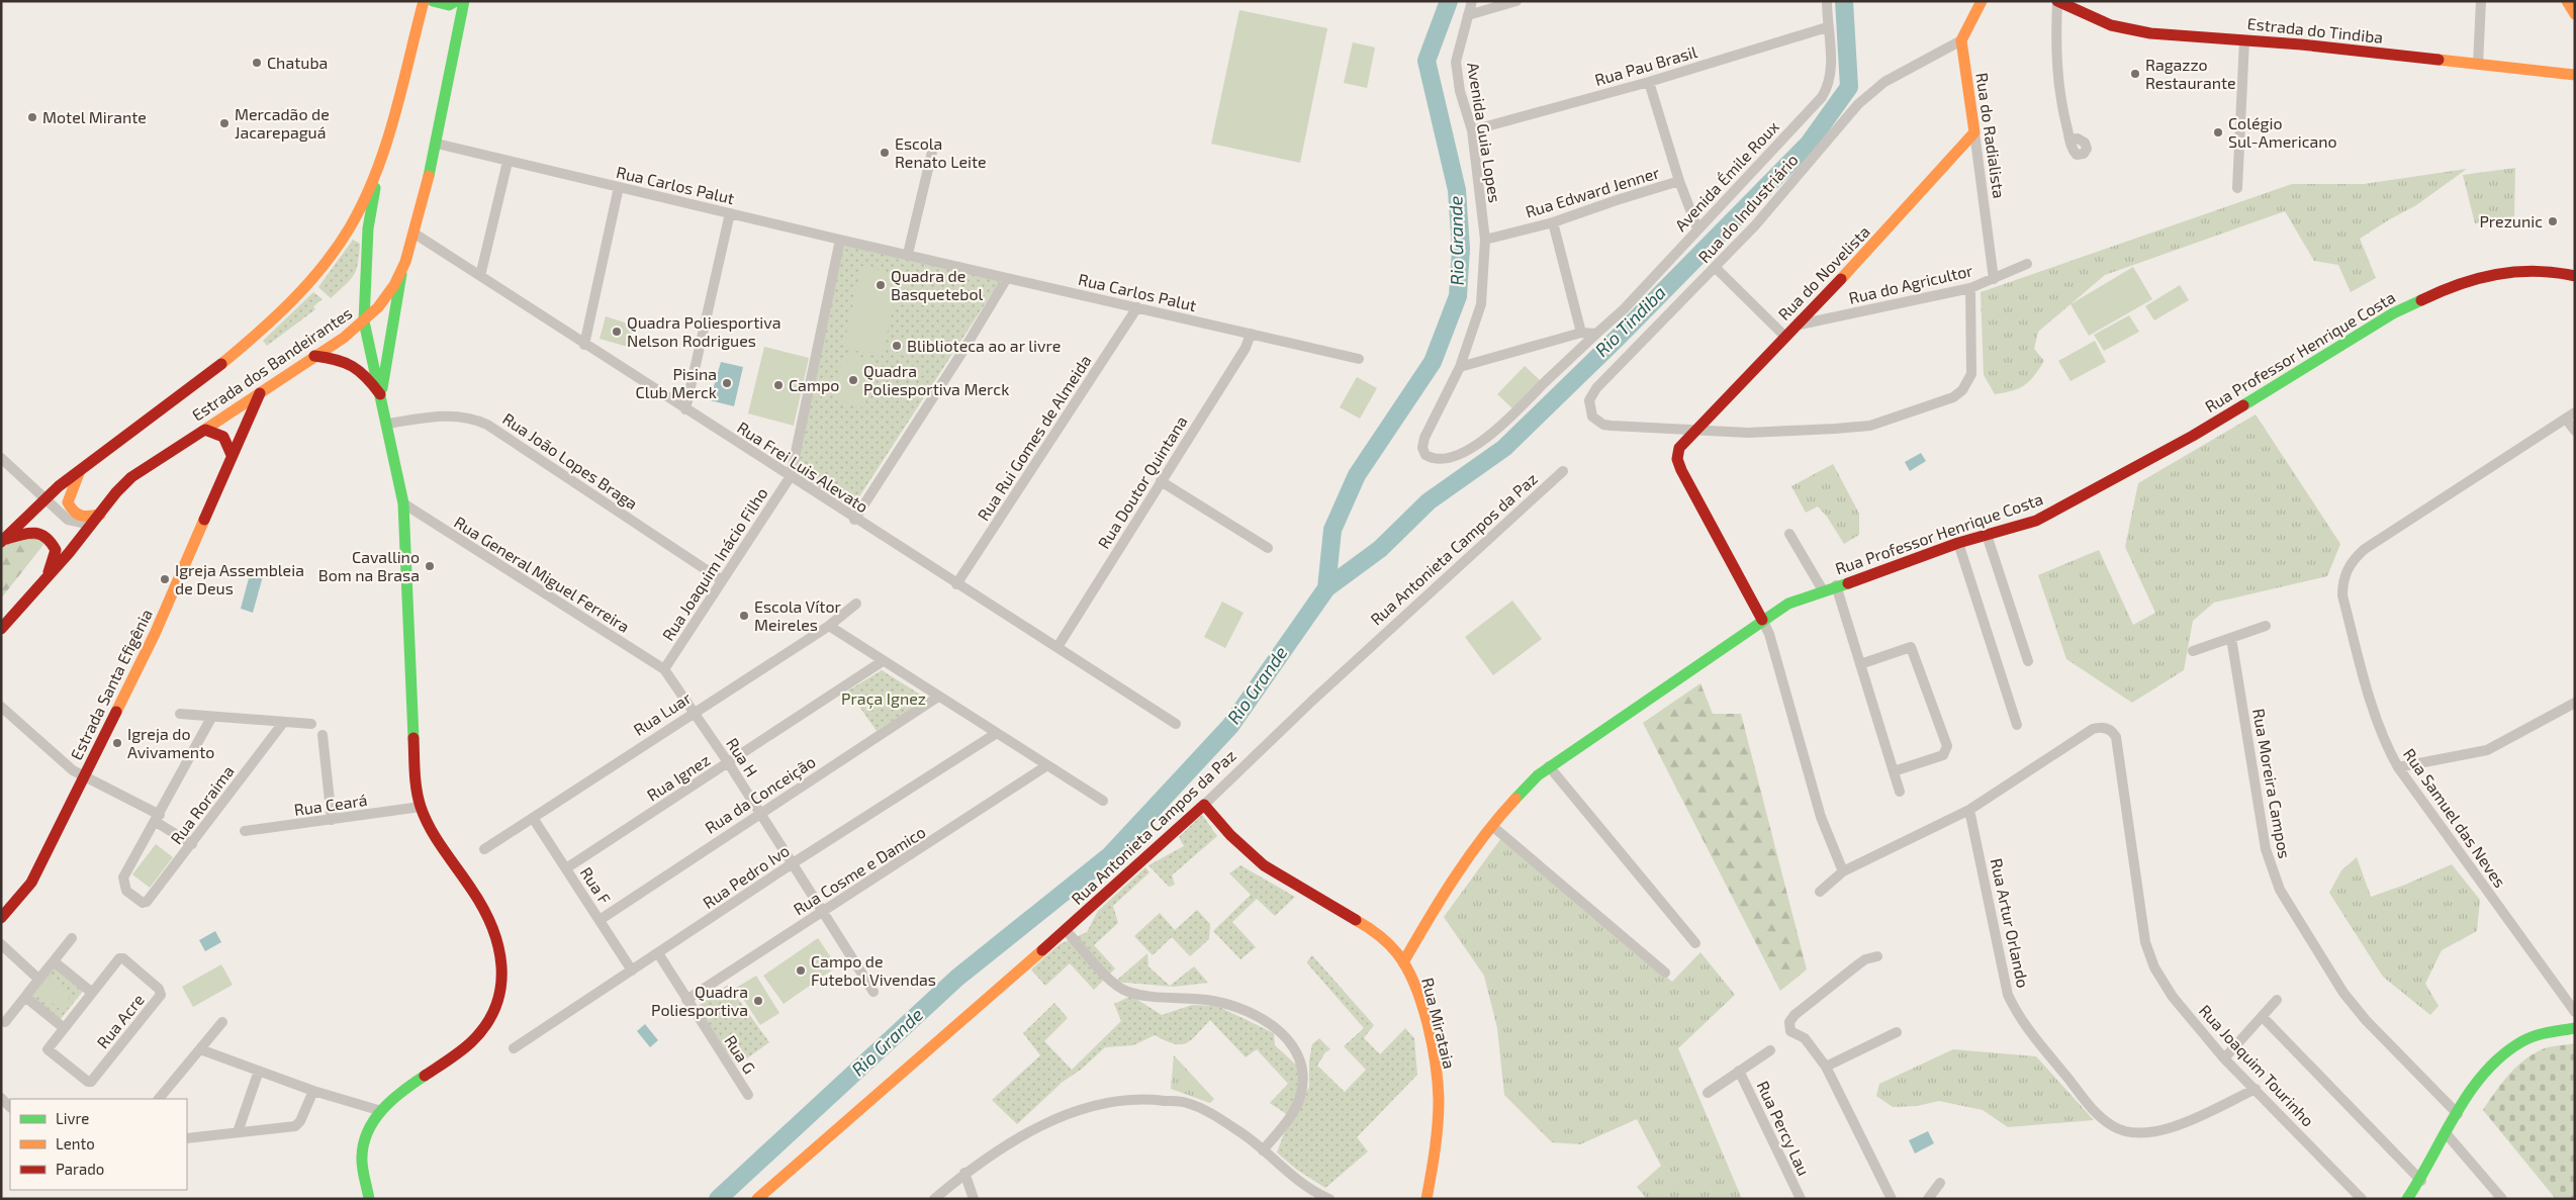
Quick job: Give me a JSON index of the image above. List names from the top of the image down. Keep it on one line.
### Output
{"streets":{"street":["Estrada do Tindiba","Rua Pau Brasil","Avenida Guia Lopes","Rua do Radialista","Avenida Émile Roux","Rua Carlos Palut","Rua Edward Jenner","Rua do Industriário","Rua do Novelista","Rua do Agricultor","Rua Professor Henrique Costa","Estrada dos Bandeirantes","Rua Rui Gomes de Almeida","Rua João Lopes Braga","Rua Frei Luis Alevato","Rua Doutor Quintana","Rua Antonieta Campos da Paz","Rua Joaquim Inácio Filho","Rua General Miguel Ferreira","Estrada Santa Efigênia","Rua Luar","Rua H","Rua Ignez","Rua Moreira Campos","Rua da Conceição","Rua Roraima","Rua Ceará","Rua Samuel das Neves","Rua Cosme e Damico","Rua Pedro Ivo","Rua F","Rua Artur Orlando","Rua Acre","Rua Mirataia","Rua G","Rua Joaquim Tourinho","Rua Percy Lau"]},"crossings":[["Rua Pau Brasil","Avenida Guia Lopes"],["Rua Pau Brasil","Avenida Émile Roux"],["Avenida Guia Lopes","Avenida Émile Roux"],["Avenida Guia Lopes","Rua Edward Jenner"],["Rua do Radialista","Rua do Industriário"],["Rua do Radialista","Rua do Novelista"],["Rua do Radialista","Rua do Agricultor"],["Rua Carlos Palut","Estrada dos Bandeirantes"],["Rua Carlos Palut","Rua Rui Gomes de Almeida"],["Rua Carlos Palut","Rua Doutor Quintana"],["Rua do Industriário","Rua do Novelista"],["Rua do Novelista","Rua do Agricultor"],["Rua do Novelista","Rua Professor Henrique Costa"],["Rua Professor Henrique Costa","Rua Mirataia"],["Estrada dos Bandeirantes","Rua Frei Luis Alevato"],["Estrada dos Bandeirantes","Estrada Santa Efigênia"],["Rua Rui Gomes de Almeida","Rua Frei Luis Alevato"],["Rua João Lopes Braga","Rua Joaquim Inácio Filho"],["Rua Frei Luis Alevato","Rua Doutor Quintana"],["Rua Frei Luis Alevato","Rua Joaquim Inácio Filho"],["Rua Antonieta Campos da Paz","Rua Mirataia"],["Rua Joaquim Inácio Filho","Rua General Miguel Ferreira"],["Rua Joaquim Inácio Filho","Rua H"],["Rua General Miguel Ferreira","Rua H"],["Rua Luar","Rua H"],["Rua Luar","Rua F"],["Rua H","Rua Ignez"],["Rua H","Rua da Conceição"],["Rua H","Rua Cosme e Damico"],["Rua H","Rua Pedro Ivo"],["Rua Ignez","Rua F"],["Rua da Conceição","Rua F"],["Rua Cosme e Damico","Rua G"],["Rua Pedro Ivo","Rua F"],["Rua Pedro Ivo","Rua G"],["Rua Artur Orlando","Rua Joaquim Tourinho"]],"water":["Rio Grande","Rio Tindiba"],"parks":["Praça Ignez"],"places":["Chatuba","Ragazzo Restaurante","Motel Mirante","Mercadão de Jacarepaguá","Colégio Sul-Americano","Escola Renato Leite","Prezunic","Quadra de Basquetebol","Quadra Poliesportiva Nelson Rodrigues","Bliblioteca ao ar livre","Quadra Poliesportiva Merck","Pisina Club Merck","Campo","Cavallino Bom na Brasa","Igreja Assembleia de Deus","Escola Vítor Meireles","Igreja do Avivamento","Campo de Futebol Vivendas","Quadra Poliesportiva"],"legend":["Livre","Lento","Parado"]}
